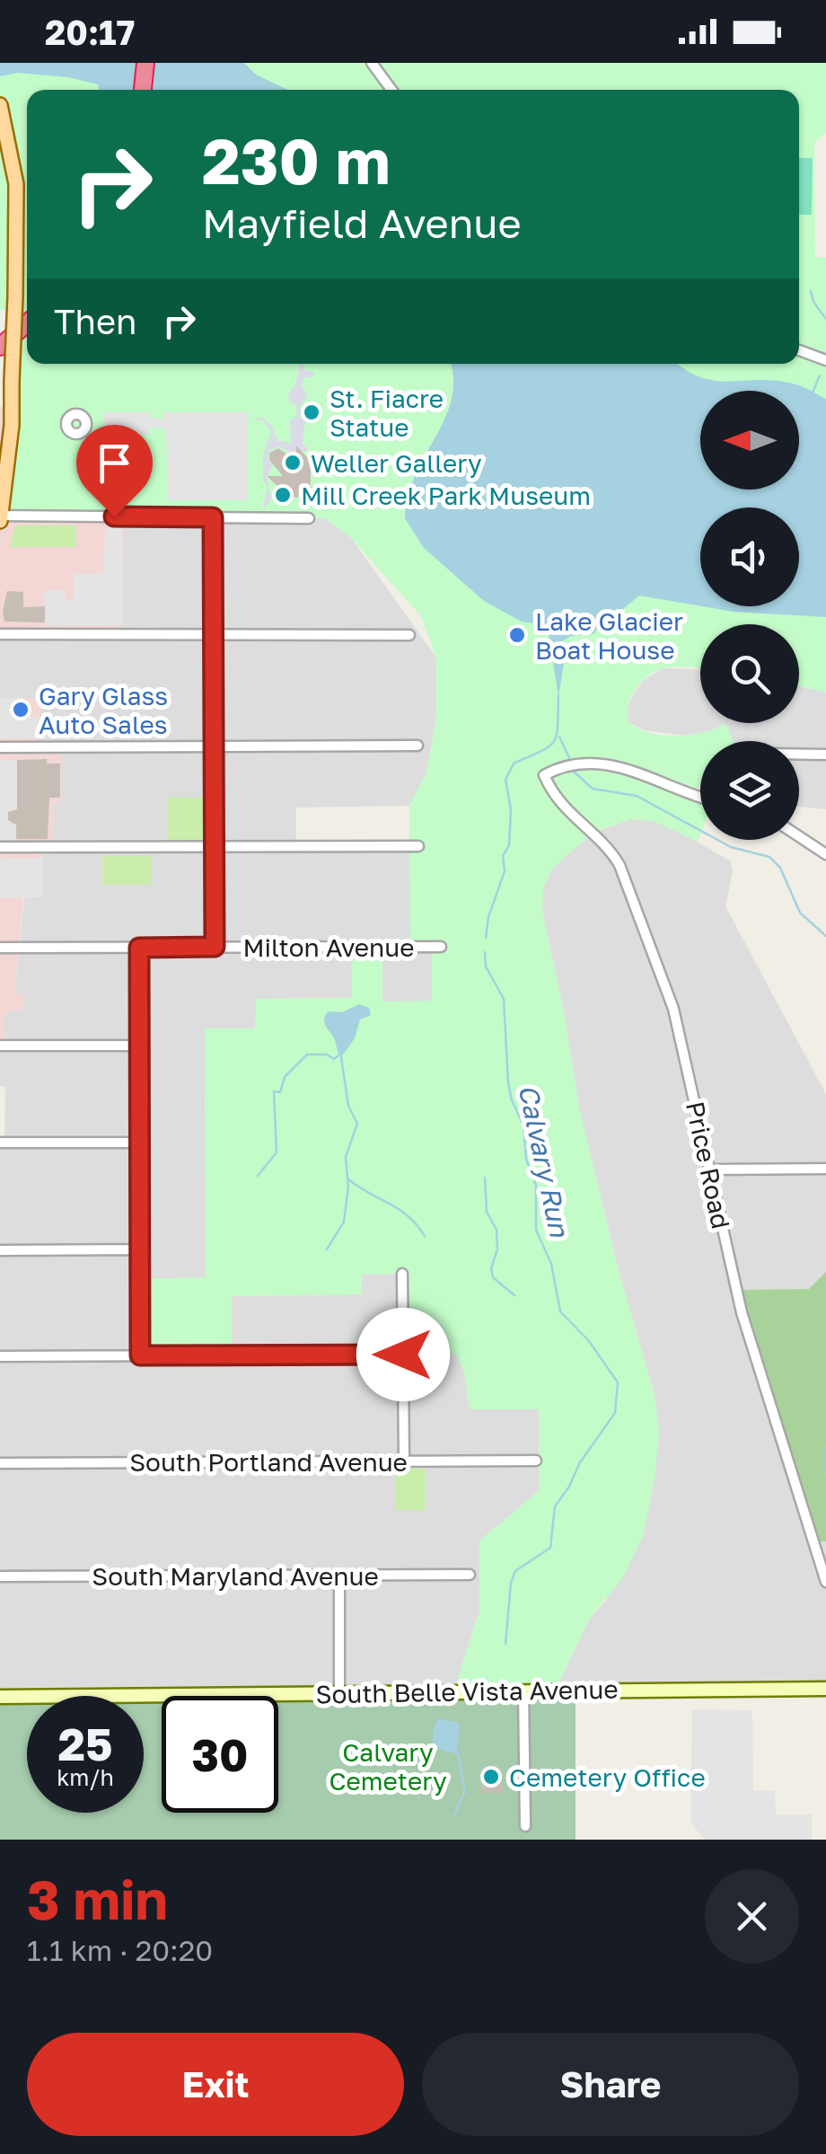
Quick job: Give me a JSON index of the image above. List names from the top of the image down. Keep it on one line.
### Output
{"streets":{"street":["Milton Avenue","Price Road","South Portland Avenue","South Maryland Avenue","South Belle Vista Avenue"]},"water":["Calvary Run"],"parks":["Calvary Cemetery"],"places":["St. Fiacre Statue","Weller Gallery","Mill Creek Park Museum","Lake Glacier Boat House","Gary Glass Auto Sales","Cemetery Office"],"north":"left","page":{"status":"20:17","turn":["230 m","Mayfield Avenue"],"then":"Then","speed":"25 km/h","limit":"30","heading":["3 min","1.1 km · 20:20"],"buttons":["Exit","Share"]}}
